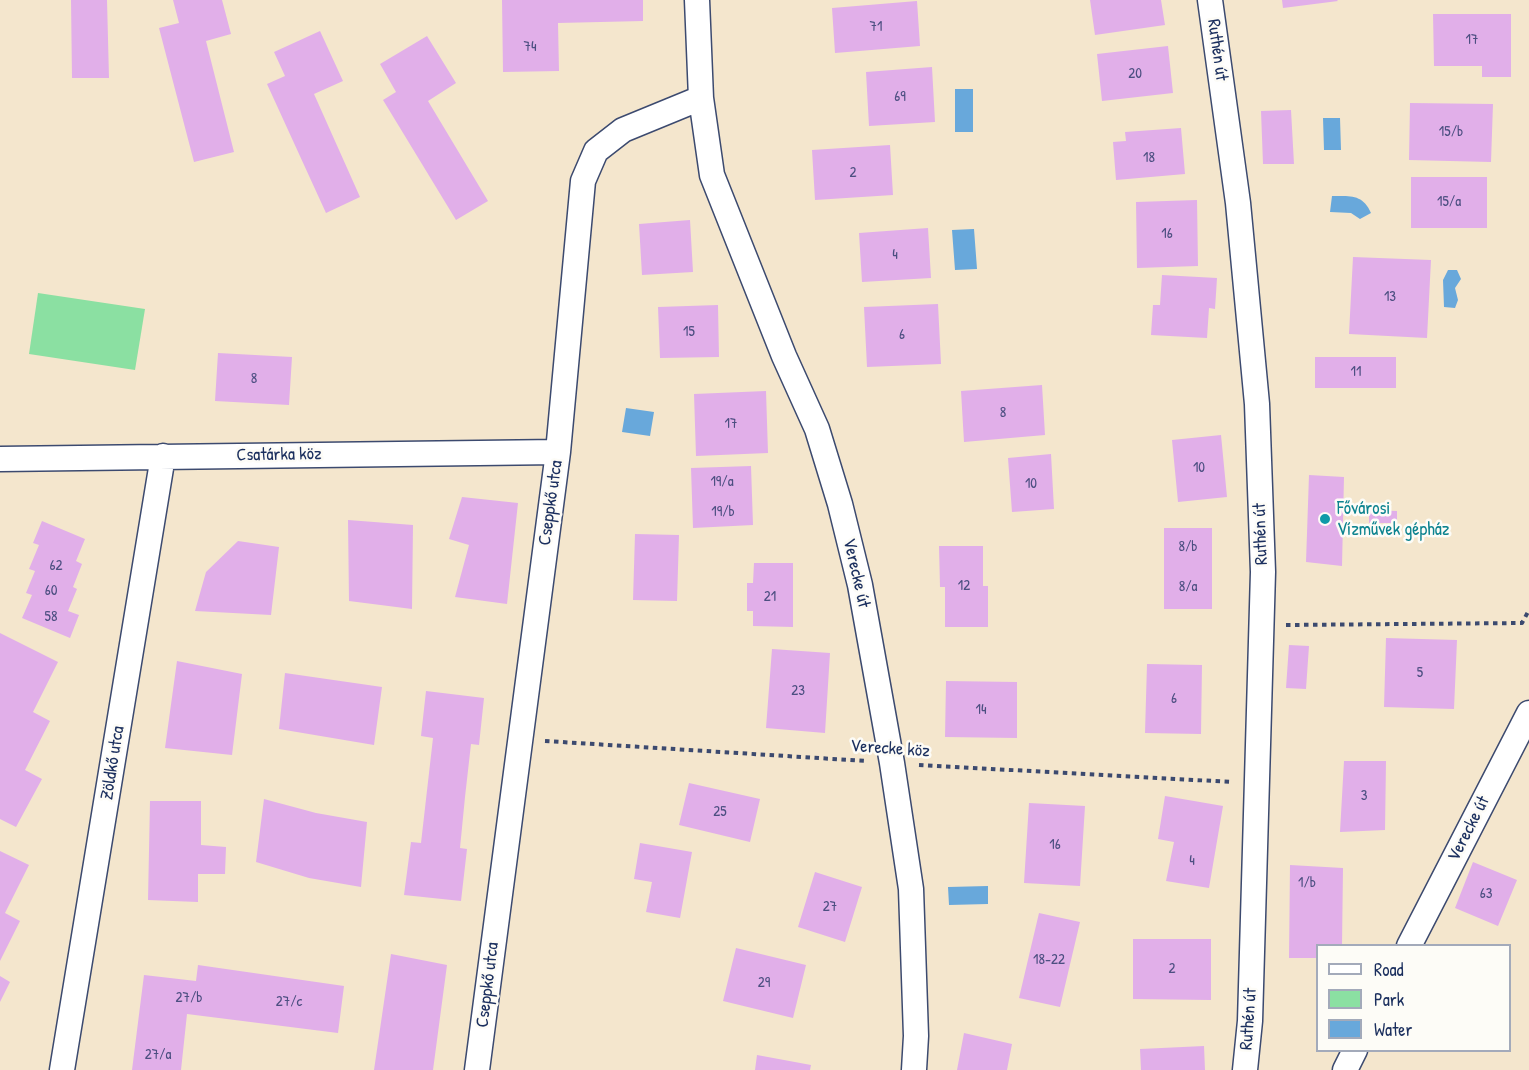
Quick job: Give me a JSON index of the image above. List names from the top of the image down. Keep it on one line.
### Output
{"streets":{"street":["Ruthén út","Csatárka köz","Cseppkő utca","Verecke út","Zöldkő utca"],"path":["Verecke köz"]},"crossings":[["Ruthén út","Verecke köz"],["Csatárka köz","Cseppkő utca"],["Csatárka köz","Zöldkő utca"],["Cseppkő utca","Verecke út"],["Cseppkő utca","Verecke köz"],["Verecke út","Verecke köz"]],"places":["Fővárosi Vízművek gépház"],"house_numbers":["71","17","74","20","69","15/b","18","2","15/a","16","4","13","15","6","11","8","8","17","10","19/a","10","19/b","8/b","62","12","8/a","60","21","58","5","23","6","14","3","25","16","4","1/b","63","27","18-22","2","29","27/b","27/c","27/a"],"legend":["Road","Park","Water"]}
